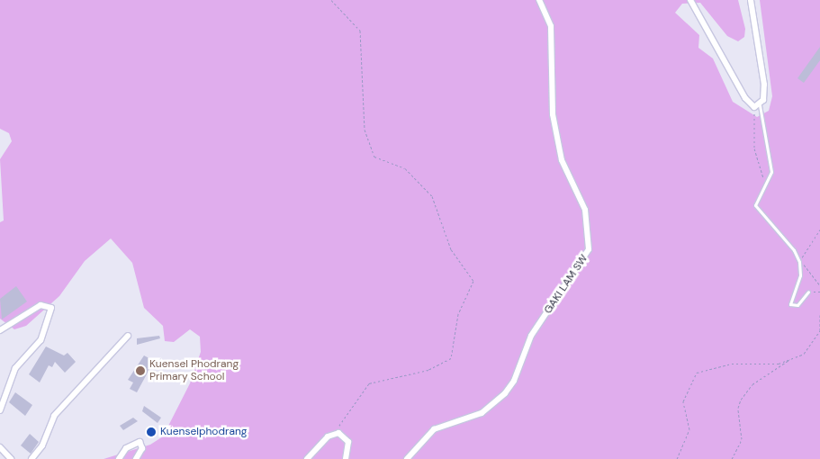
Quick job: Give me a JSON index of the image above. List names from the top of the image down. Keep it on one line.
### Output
{"streets":{"street":["GAKI LAM SW"]},"places":["Kuensel Phodrang Primary School","Kuenselphodrang"]}
